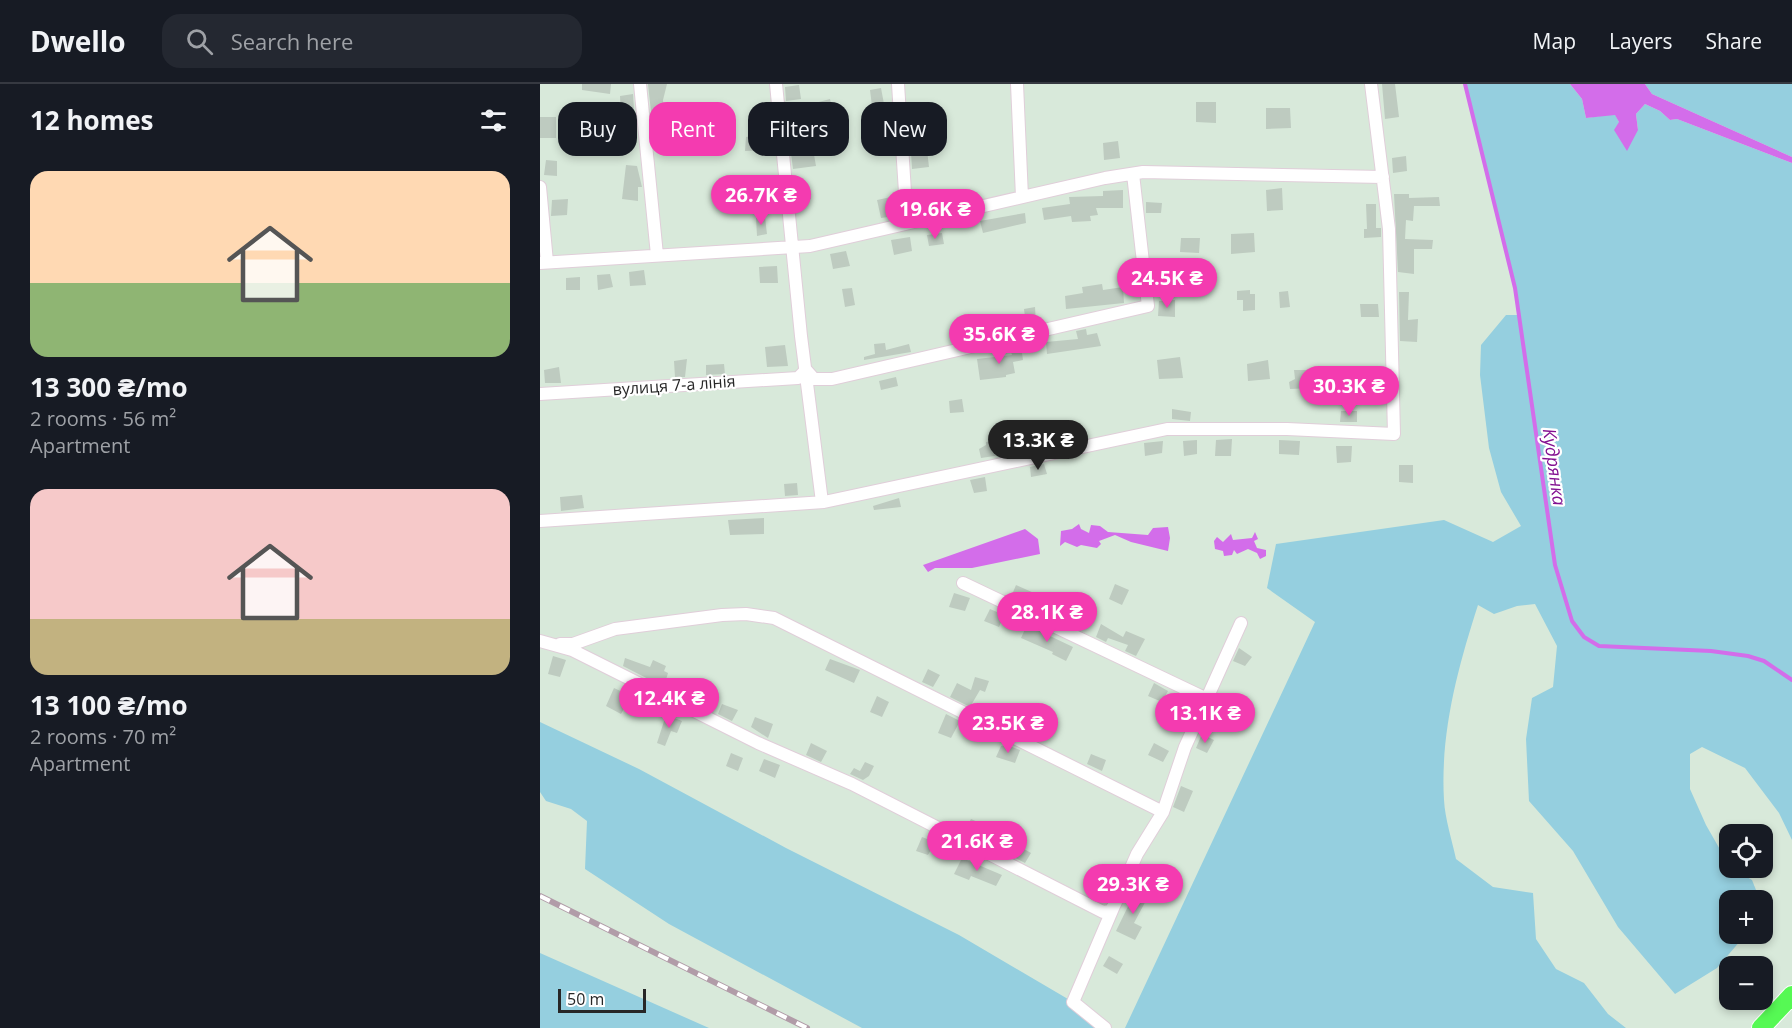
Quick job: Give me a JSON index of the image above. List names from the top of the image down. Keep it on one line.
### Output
{"streets":{"street":["вулиця 7-а лінія"]},"water":["Кудрянка"],"scale_bar":"50 m","page":{"header":"Dwello","search":"Search here","nav":["Map","Layers","Share"],"heading":"12 homes","chip":["Buy","Rent","Filters","New"],"list":[{"name":"13 300 ₴/mo","note":"2 rooms · 56 m² · Apartment"},{"name":"13 100 ₴/mo","note":"2 rooms · 70 m² · Apartment"}],"price":["26.7K ₴","19.6K ₴","24.5K ₴","35.6K ₴","30.3K ₴","13.3K ₴","28.1K ₴","12.4K ₴","13.1K ₴","23.5K ₴","21.6K ₴","29.3K ₴"],"map_buttons":["+","−"],"scale":"50 m"}}
